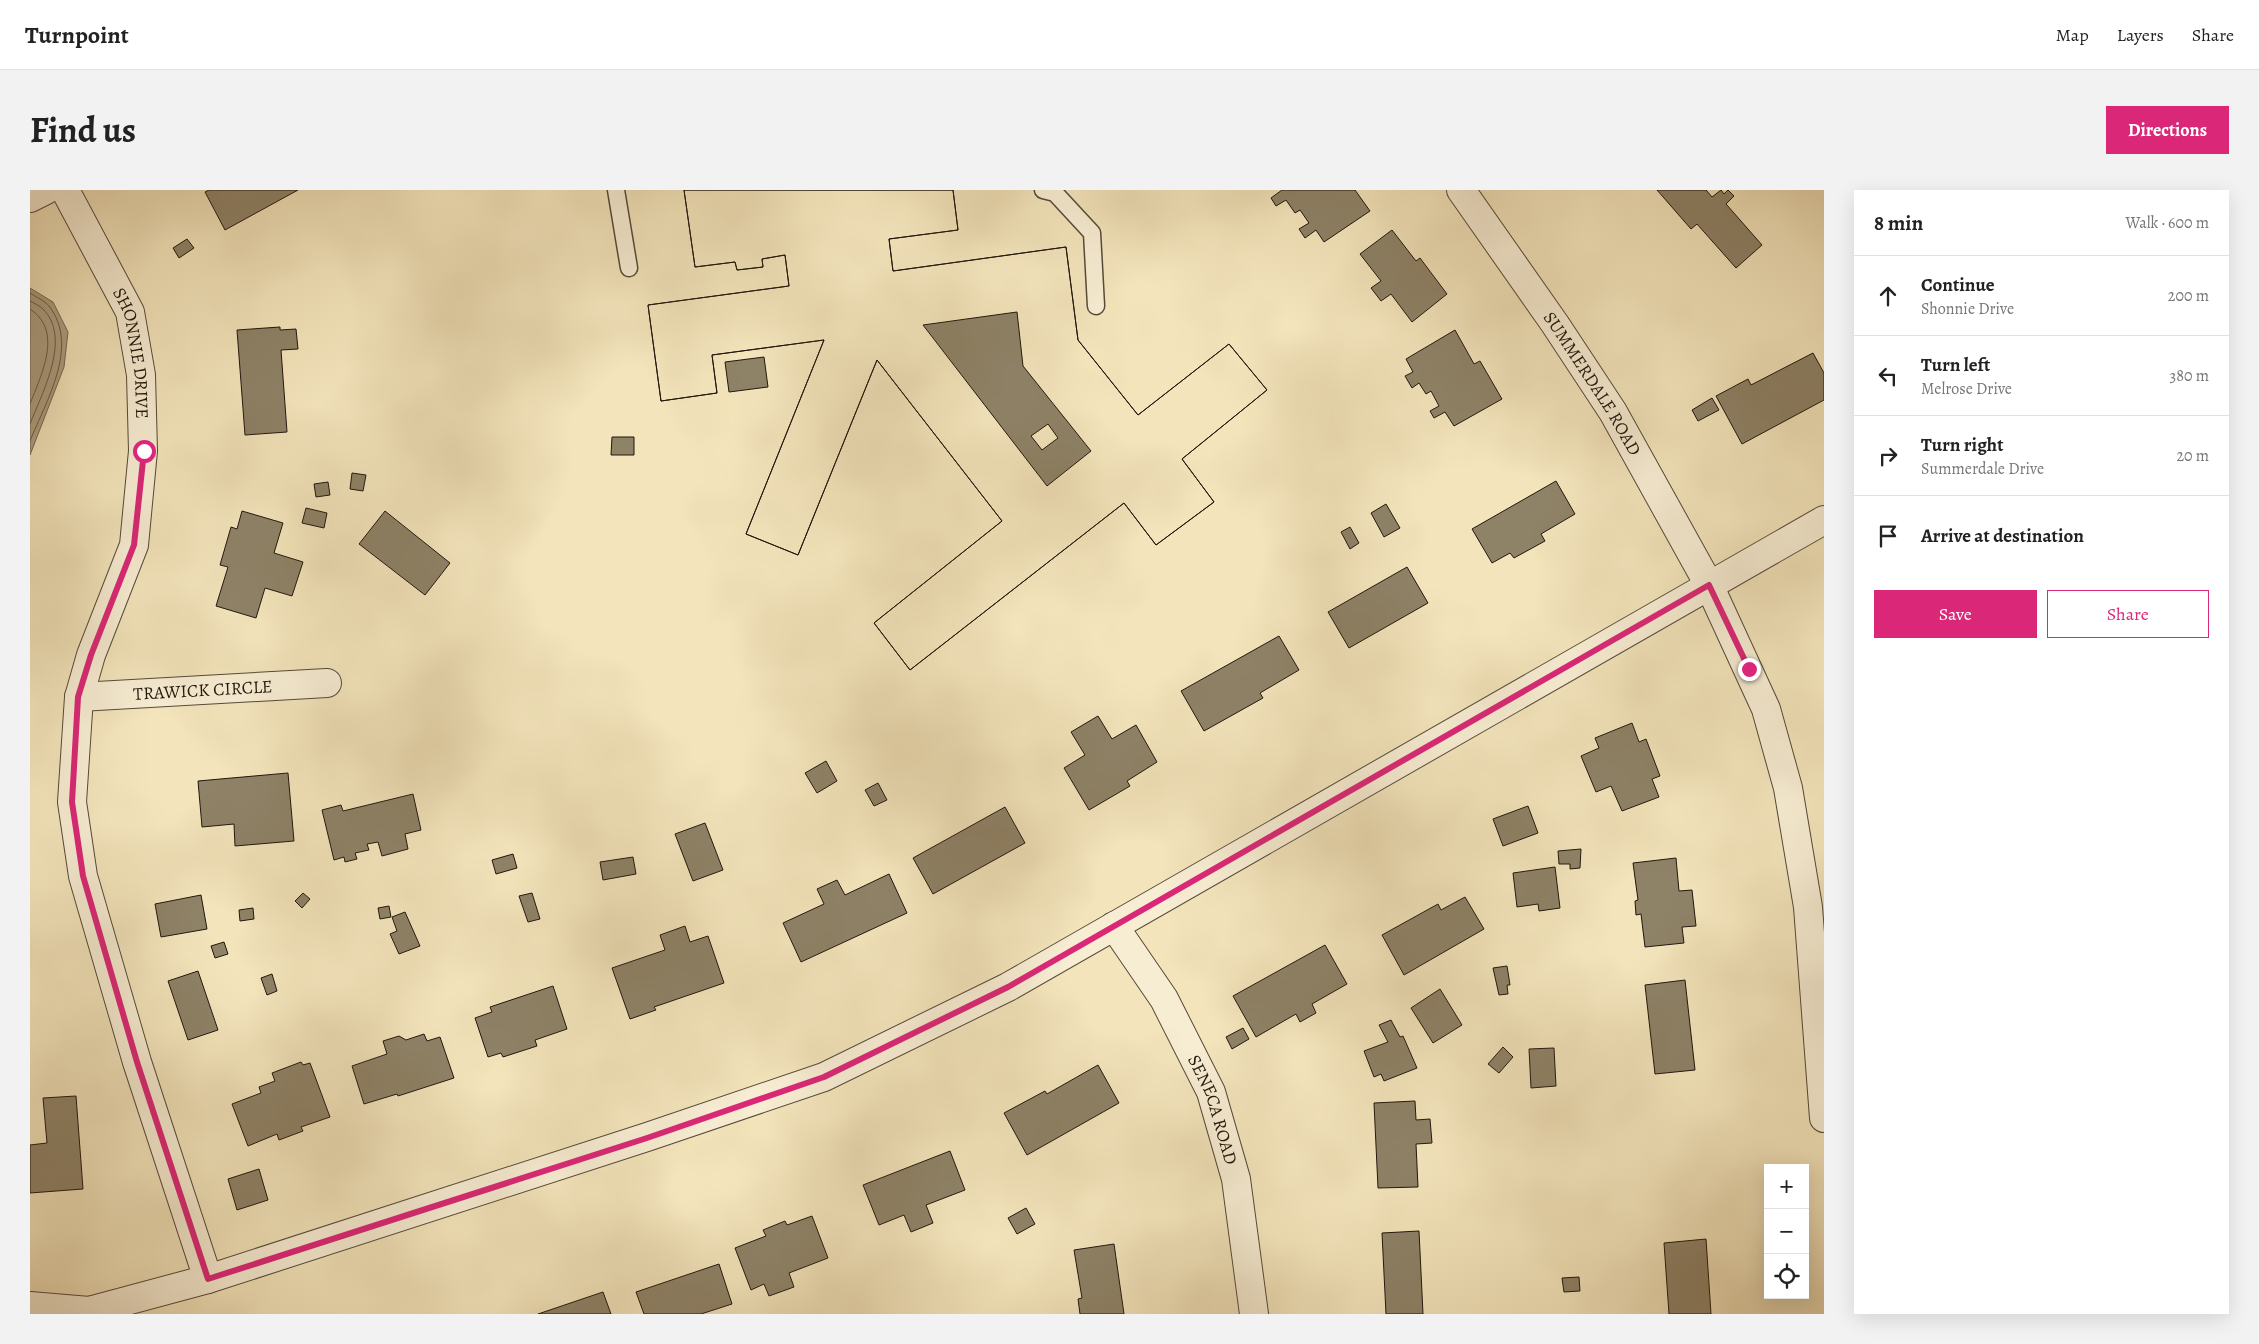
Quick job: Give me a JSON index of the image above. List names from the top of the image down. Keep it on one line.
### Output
{"streets":{"street":["SHONNIE DRIVE","SUMMERDALE ROAD","TRAWICK CIRCLE","SENECA ROAD"]},"crossings":[["SHONNIE DRIVE","TRAWICK CIRCLE"]],"page":{"header":"Turnpoint","nav":["Map","Layers","Share"],"title":"Find us","buttons":["Directions",["Save","Share"]],"heading":["8 min","Walk · 600 m"],"list":[["Continue","Shonnie Drive","200 m"],["Turn left","Melrose Drive","380 m"],["Turn right","Summerdale Drive","20 m"],"Arrive at destination"],"map_buttons":["+","−"]}}
